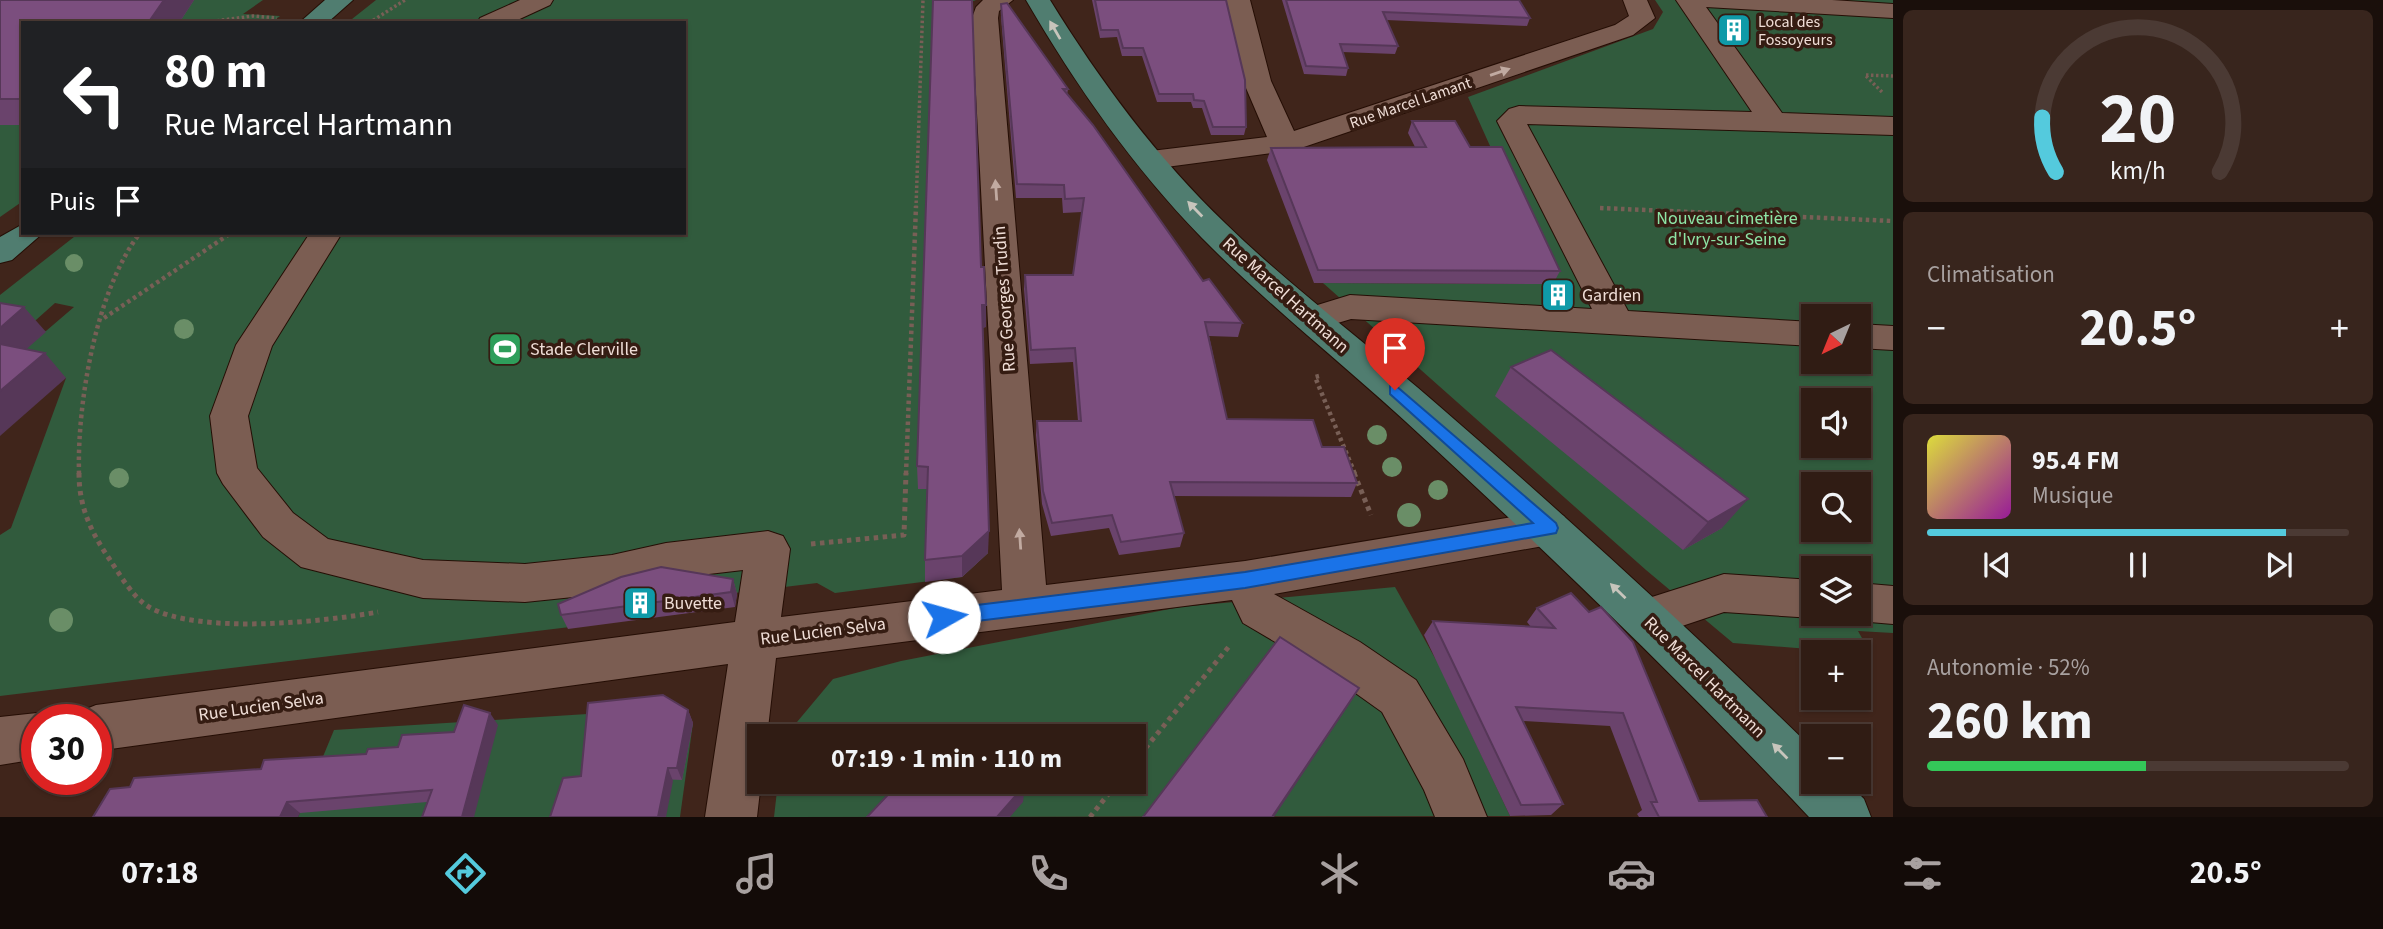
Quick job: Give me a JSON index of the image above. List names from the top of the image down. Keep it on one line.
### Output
{"streets":{"main road":["Rue Marcel Hartmann"],"street":["Rue Marcel Lamant","Rue Georges Trudin","Rue Lucien Selva"]},"crossings":[["Rue Marcel Lamant","Rue Marcel Hartmann"],["Rue Marcel Hartmann","Rue Lucien Selva"],["Rue Georges Trudin","Rue Lucien Selva"]],"one_way":["Rue Marcel Hartmann","Rue Georges Trudin"],"parks":["Nouveau cimetière d'Ivry-sur-Seine"],"places":{"building":["Local des Fossoyeurs","Gardien","Buvette"],"sports":["Stade Clerville"]},"north":"bottom left","page":{"turn":["80 m","Rue Marcel Hartmann"],"then":"Puis","tile":["Climatisation",["Autonomie · 52%","260 km"]],"heat":["−","20.5°","+"],"map_buttons":["+","−"],"song":["95.4 FM","Musique"],"limit":"30","trip":"07:19 · 1 min · 110 m","tabs":["07:18","20.5°"],"gauge":["20","km/h"]}}
